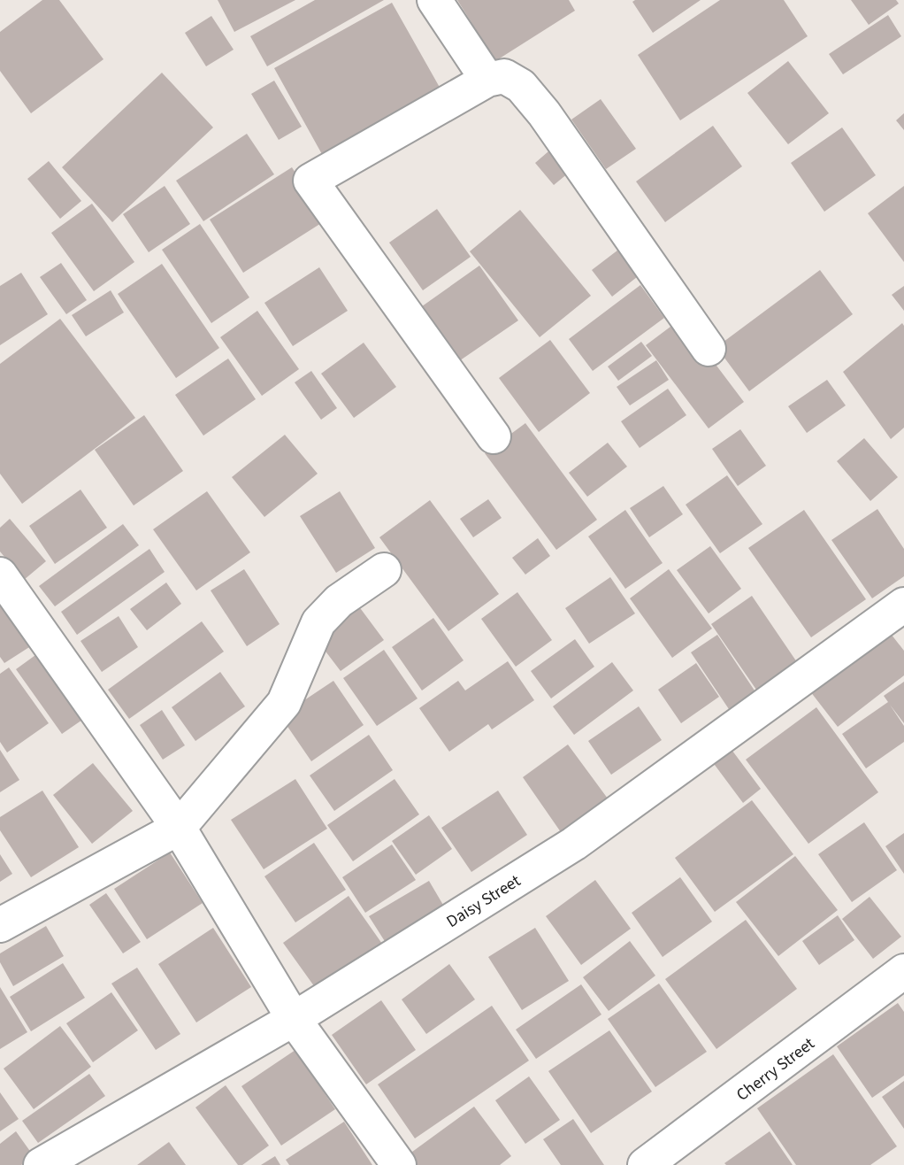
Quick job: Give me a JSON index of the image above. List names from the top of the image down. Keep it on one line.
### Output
{"streets":{"street":["Daisy Street","Cherry Street"]}}
